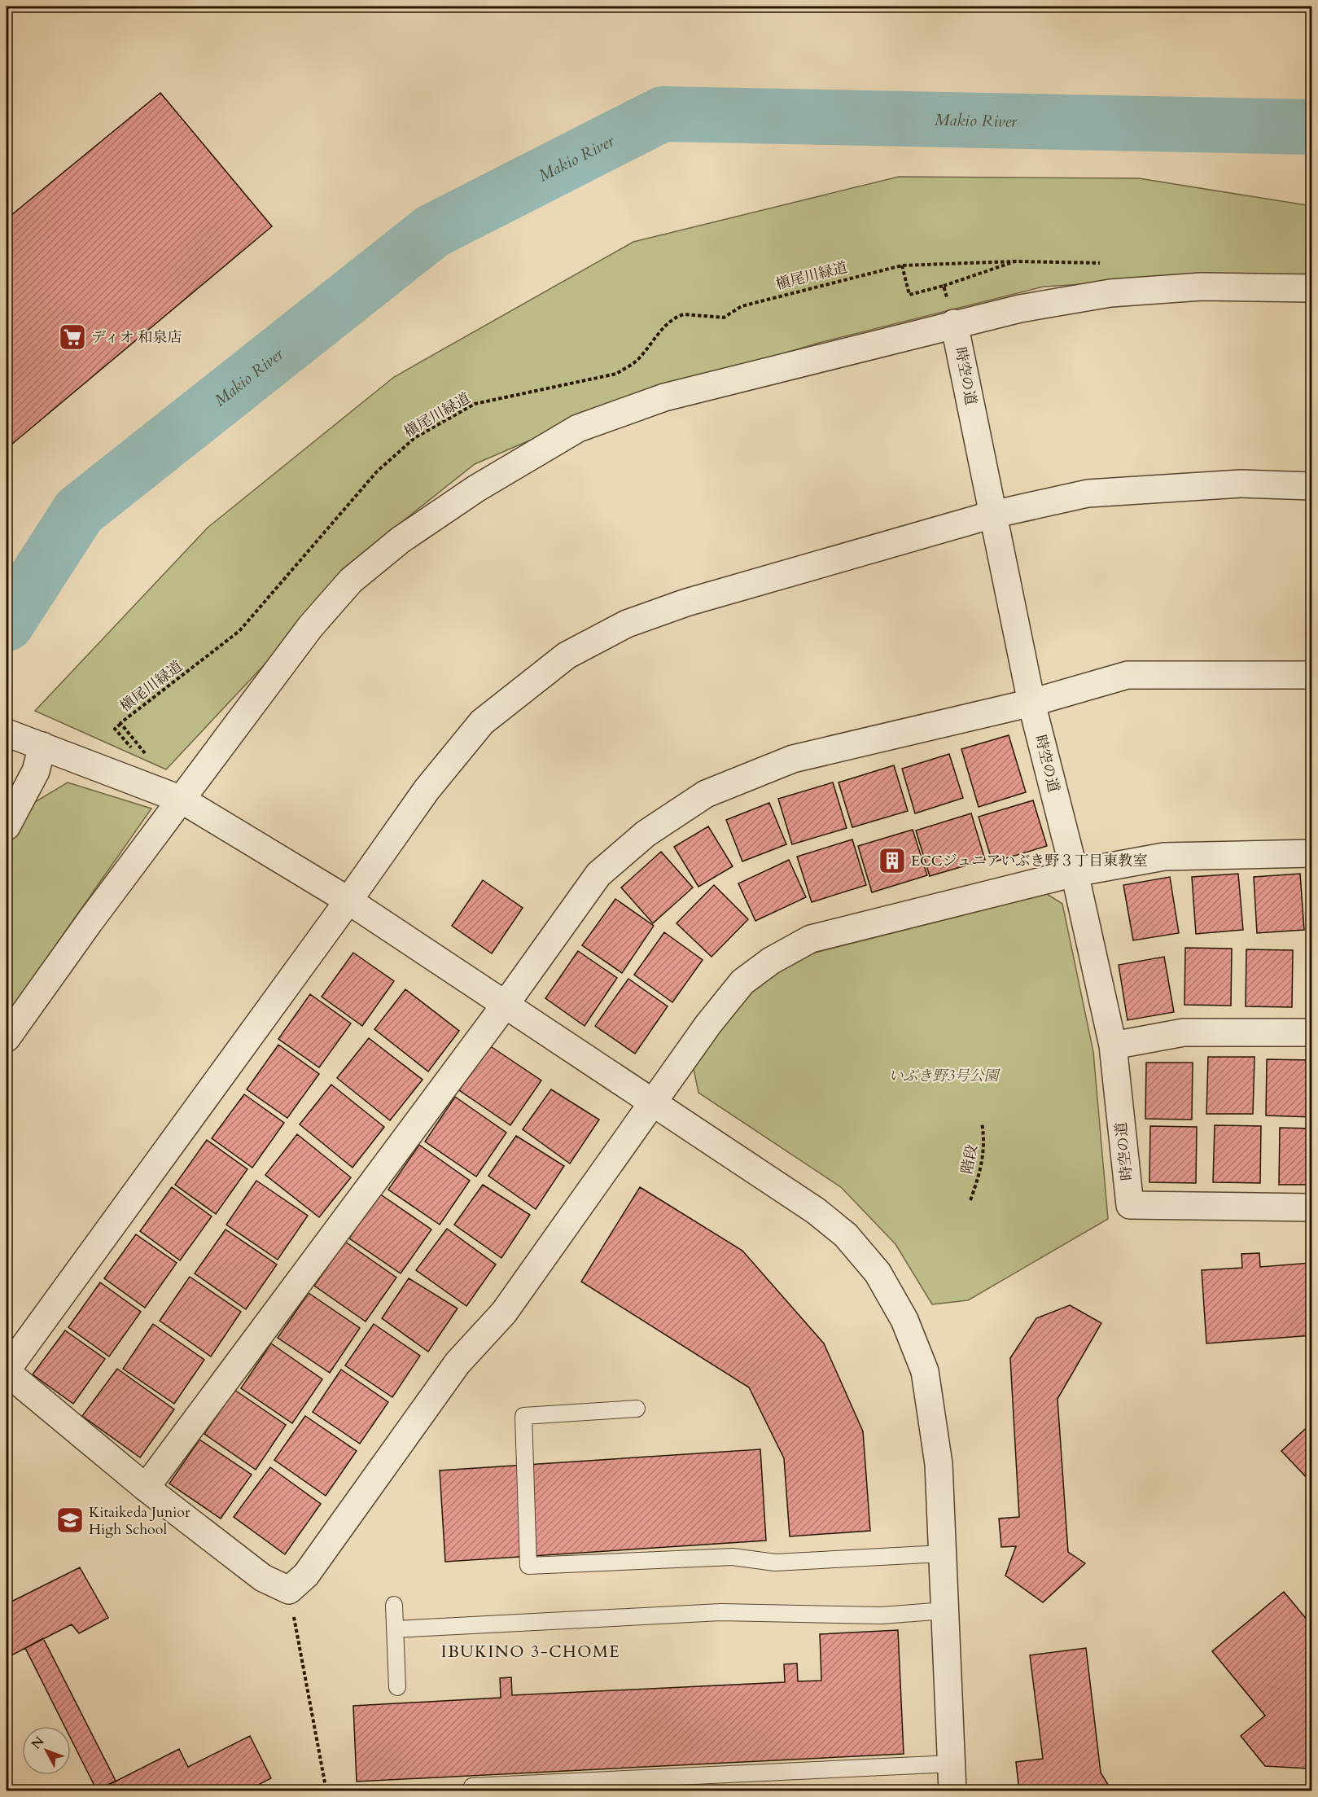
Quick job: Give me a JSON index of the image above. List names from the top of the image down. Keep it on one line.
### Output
{"streets":{"street":["時空の道"],"path":["槇尾川緑道","階段"]},"districts":["IBUKINO 3-CHOME"],"water":["Makio River"],"parks":["いぶき野3号公園"],"places":{"supermarket":["ディオ 和泉店"],"building":["ECCジュニアいぶき野３丁目東教室"],"school or university":["Kitaikeda Junior High School"]},"north":"top left"}
